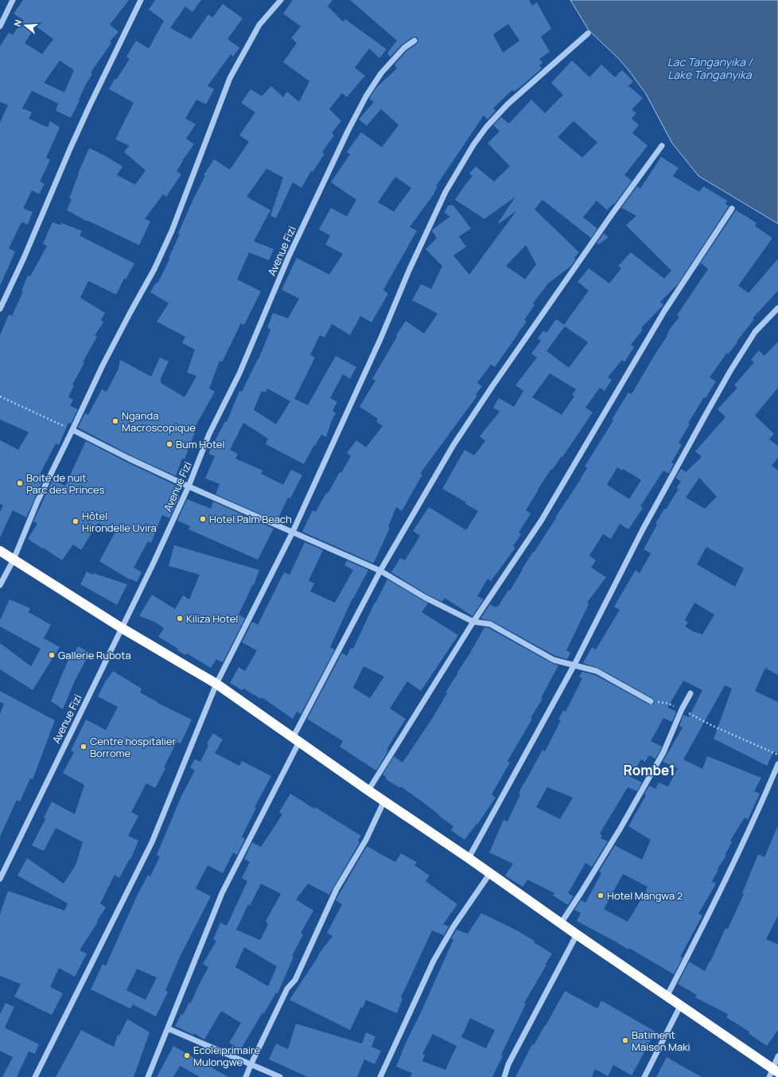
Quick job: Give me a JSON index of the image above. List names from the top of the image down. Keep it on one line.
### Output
{"streets":{"street":["Avenue Fizi"]},"districts":["Rombe1"],"water":["Lac Tanganyika / Lake Tanganyika"],"places":["Nganda Macroscopique","Bum Hotel","Boite de nuit Parc des Princes","Hotel Palm Beach","Hôtel Hirondelle Uvira","Kiliza Hotel","Gallerie Rubota","Centre hospitalier Borrome","Hotel Mangwa 2","Batiment Maison Maki","Ecole primaire Mulongwe"],"north":"left"}
